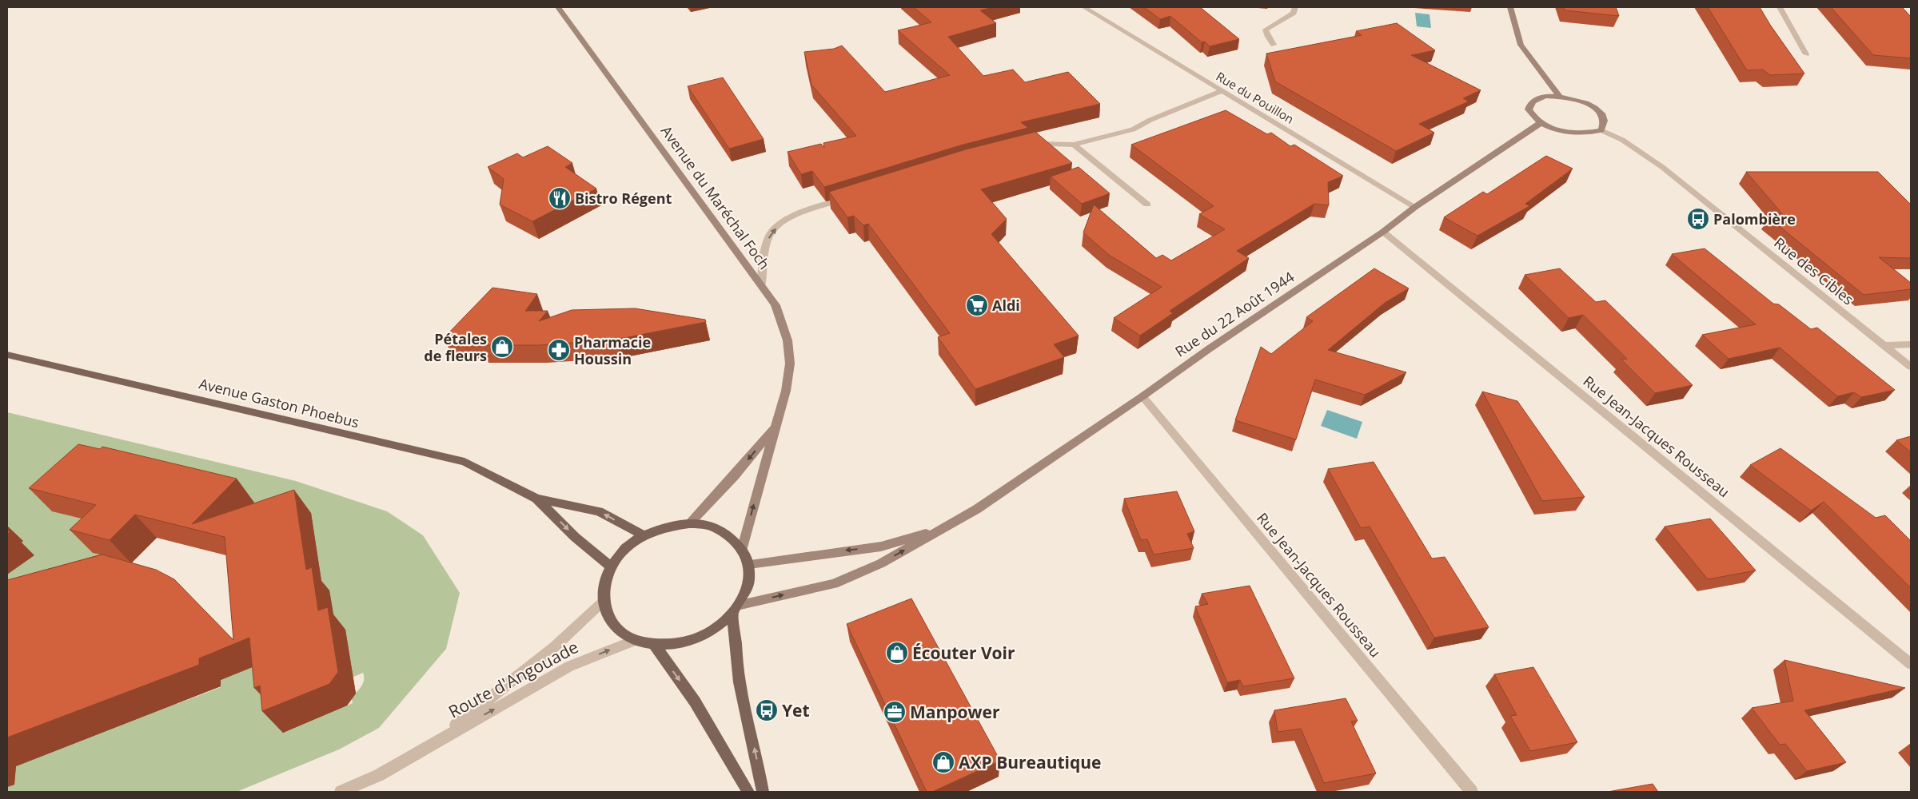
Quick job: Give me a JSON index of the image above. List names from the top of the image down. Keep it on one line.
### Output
{"streets":{"main road":["Avenue Gaston Phoebus"],"street":["Rue du Pouillon","Avenue du Maréchal Foch","Rue des Cibles","Rue du 22 Août 1944","Rue Jean-Jacques Rousseau","Route d'Angouade"]},"crossings":[["Rue du Pouillon","Rue du 22 Août 1944"],["Avenue du Maréchal Foch","Rue du 22 Août 1944"],["Avenue du Maréchal Foch","Avenue Gaston Phoebus"],["Avenue du Maréchal Foch","Route d'Angouade"],["Rue du 22 Août 1944","Avenue Gaston Phoebus"],["Rue du 22 Août 1944","Rue Jean-Jacques Rousseau"],["Rue du 22 Août 1944","Route d'Angouade"],["Avenue Gaston Phoebus","Route d'Angouade"]],"places":{"restaurant":["Bistro Régent"],"bus stop":["Palombière","Yet"],"supermarket":["Aldi"],"shop":["Pétales de fleurs","Écouter Voir","AXP Bureautique"],"pharmacy":["Pharmacie Houssin"],"office":["Manpower"]}}
